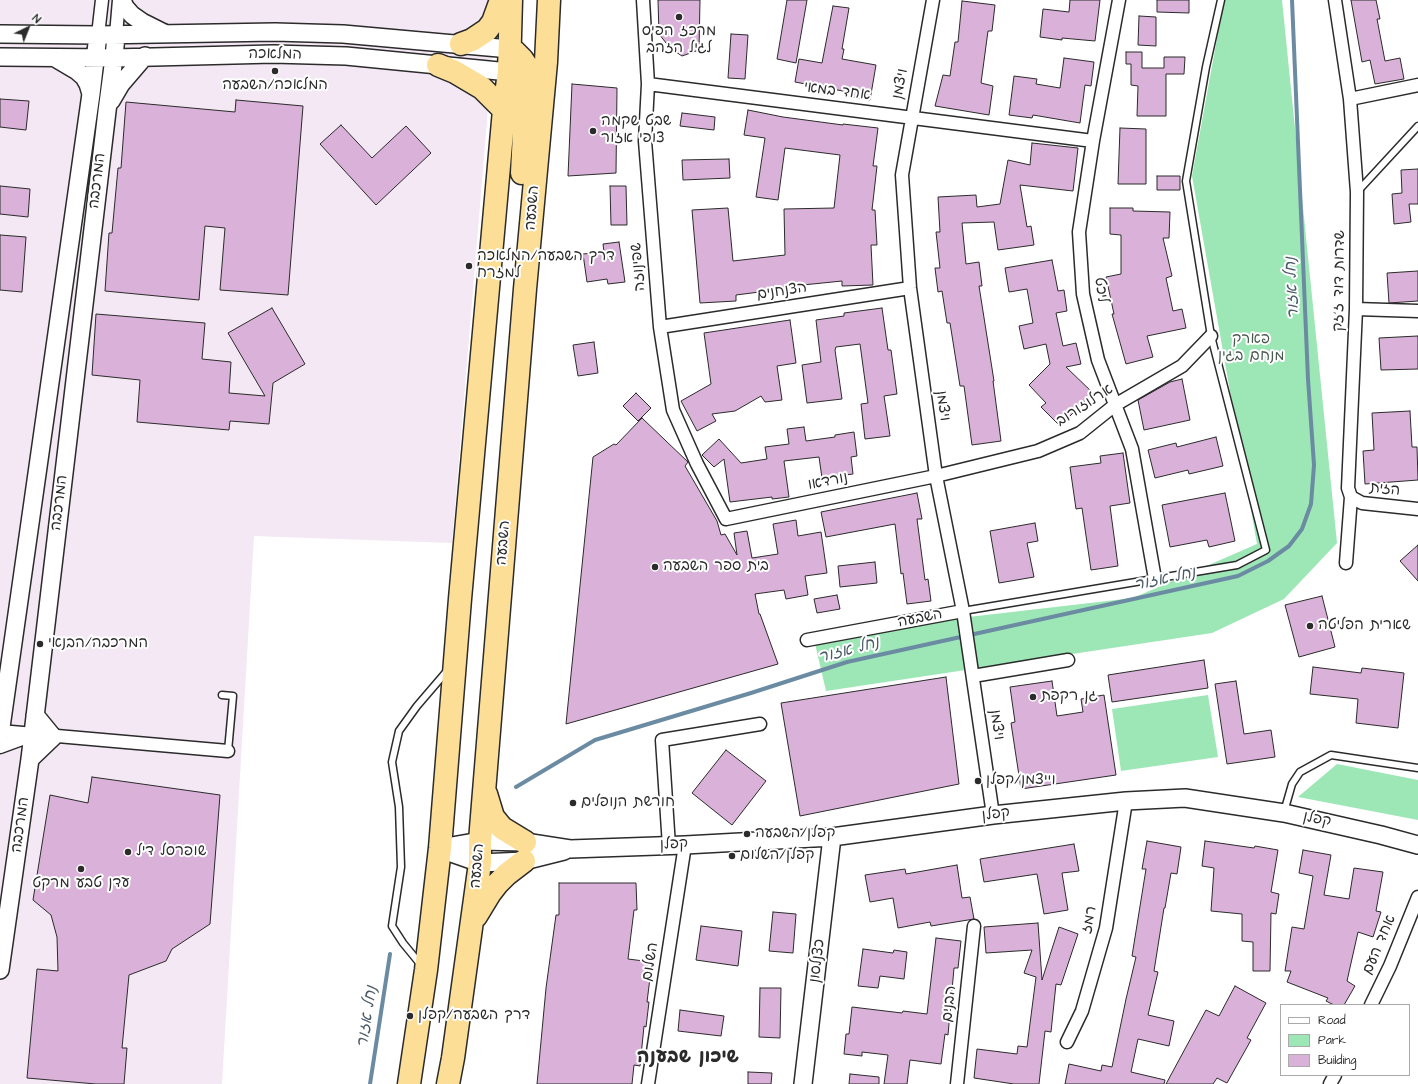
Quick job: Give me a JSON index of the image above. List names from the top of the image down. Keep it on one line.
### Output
{"streets":{"highway":["השבעה"],"street":["המלאכה","ויצמן","אחד במאי","המרכבה","שפינוזה","שדרות דוד ז'זק","ליכט","הצנחנים","ארלוזורוב","נורדאו","הזית","קפלן","רמז","אחד העם","כצנלסון","השלום","הבנים"]},"crossings":[["המלאכה","המרכבה"],["ויצמן","אחד במאי"],["ויצמן","השבעה"],["ויצמן","הצנחנים"],["ויצמן","ארלוזורוב"],["ויצמן","נורדאו"],["ויצמן","קפלן"],["אחד במאי","שפינוזה"],["אחד במאי","ליכט"],["השבעה","קפלן"],["שפינוזה","הצנחנים"],["שפינוזה","נורדאו"],["שדרות דוד ז'זק","הזית"],["ליכט","ארלוזורוב"],["ארלוזורוב","נורדאו"],["קפלן","רמז"],["קפלן","כצנלסון"],["קפלן","השלום"]],"districts":["שיכון שבענה"],"water":["נחל אזור"],"parks":["פארק מנחם בגין"],"places":["מרכז הפיס לגיל הזהב","המלאכה/השבעה","שבט שקמה צופי אזור","דרך השבעה/המלאכה למזרח","בית ספר השבעה","שארית הפליטה","המרכבה/הבנאי","גן רקפת","וייצמן/קפלן","חורשת הנופלים","קפלן/השבעה","שופרסל דיל","קפלן/השלום","עדן טבע מרקט","דרך השבעה/קפלן"],"legend":["Road","Park","Building"],"north":"top right"}
